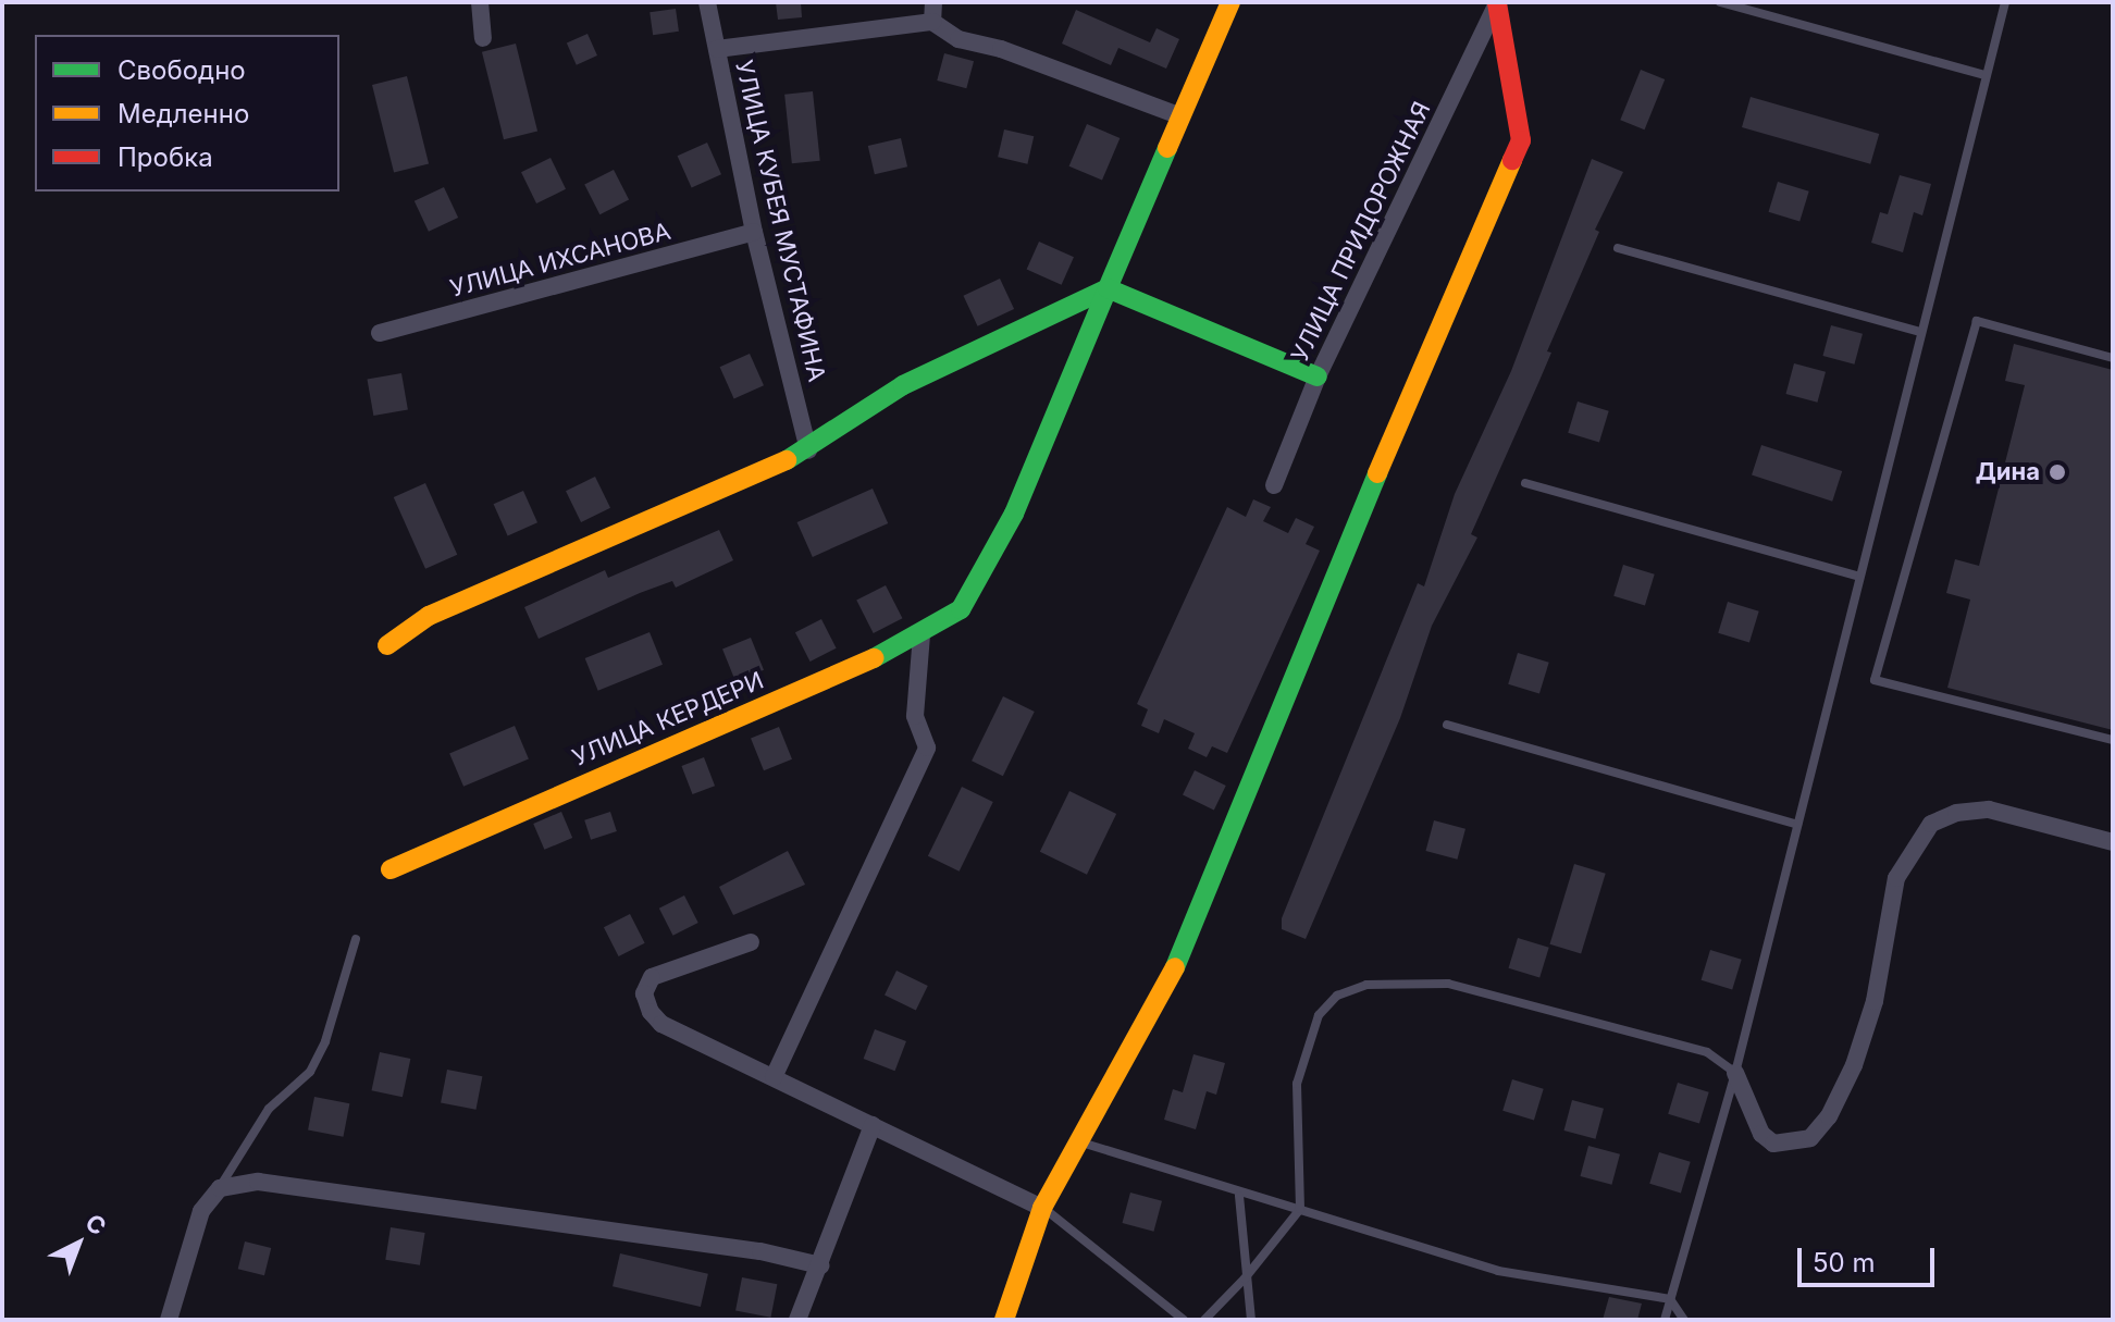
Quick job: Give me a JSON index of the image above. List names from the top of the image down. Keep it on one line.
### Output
{"streets":{"street":["УЛИЦА КУБЕЯ МУСТАФИНА","УЛИЦА ПРИДОРОЖНАЯ","УЛИЦА ИХСАНОВА","УЛИЦА КЕРДЕРИ"]},"crossings":[["УЛИЦА КУБЕЯ МУСТАФИНА","УЛИЦА ИХСАНОВА"]],"places":["Дина"],"legend":["Свободно","Медленно","Пробка"],"scale_bar":"50 m","north":"top right"}
